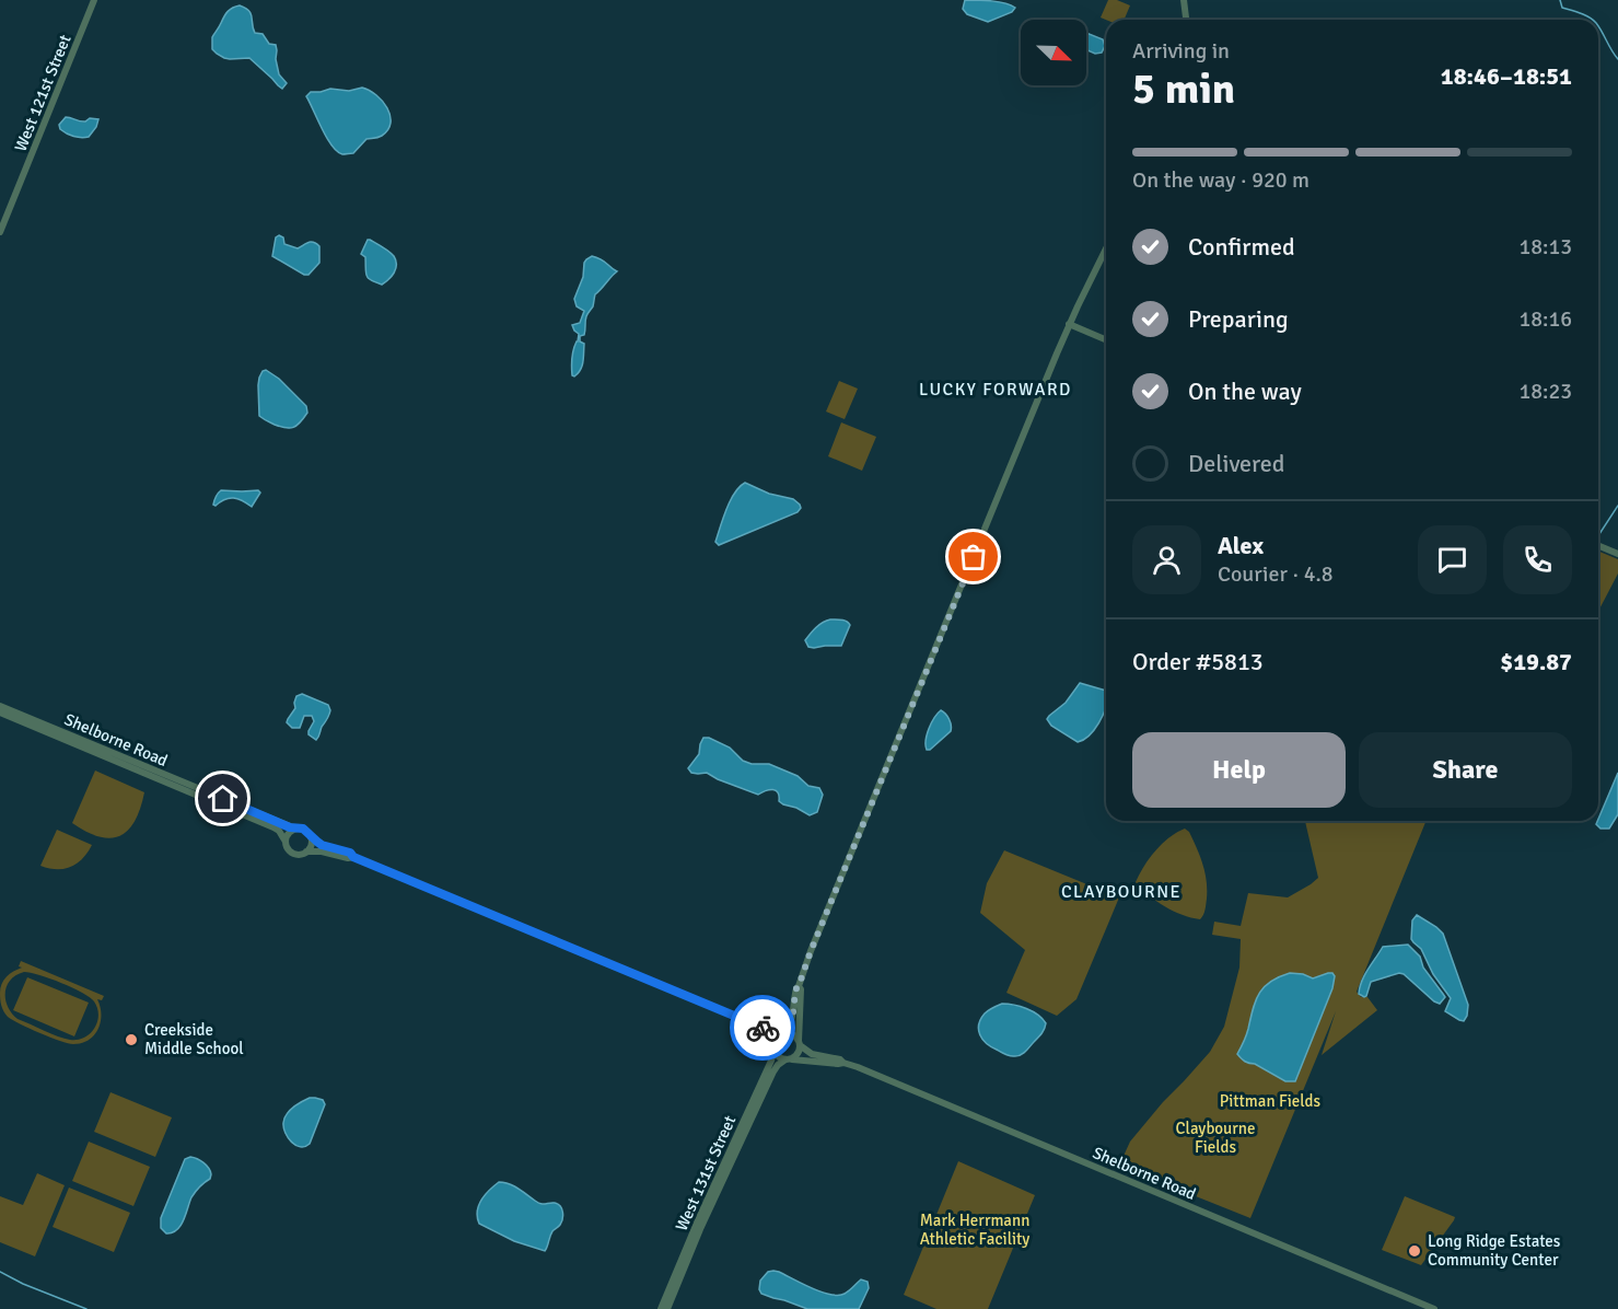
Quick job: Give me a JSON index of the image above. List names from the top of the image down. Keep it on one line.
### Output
{"streets":{"street":["West 121st Street","Shelborne Road","West 131st Street"]},"crossings":[["Shelborne Road","West 131st Street"]],"districts":["LUCKY FORWARD","CLAYBOURNE"],"parks":["Pittman Fields","Claybourne Fields","Mark Herrmann Athletic Facility"],"places":["Creekside Middle School","Long Ridge Estates Community Center"],"north":"bottom right","page":{"heading":["5 min","Arriving in","18:46–18:51"],"panel":["Alex","Courier · 4.8","Order #5813","$19.87"],"bar":"On the way · 920 m","list":[["Confirmed","18:13"],["Preparing","18:16"],["On the way","18:23"],"Delivered"],"buttons":["Help","Share"]}}
